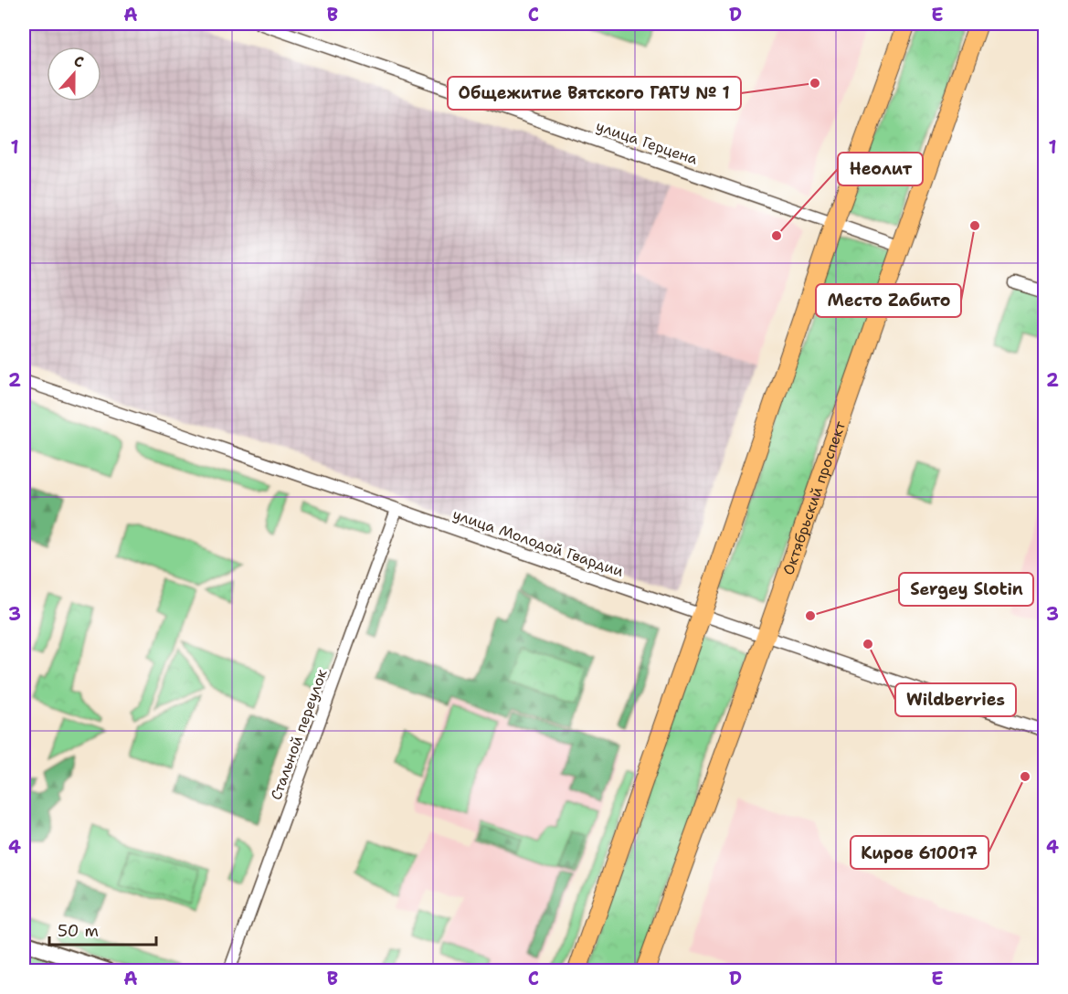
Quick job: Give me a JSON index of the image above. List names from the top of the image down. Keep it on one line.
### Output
{"streets":{"main road":["Октябрьский проспект"],"street":["улица Герцена","улица Молодой Гвардии","Стальной переулок"]},"crossings":[["улица Герцена","Октябрьский проспект"],["Октябрьский проспект","улица Молодой Гвардии"],["улица Молодой Гвардии","Стальной переулок"]],"places":["Общежитие Вятского ГАТУ № 1","Место Zабито","Неолит","Sergey Slotin","Wildberries","Киров 610017"],"scale_bar":"50 m","north":"top","grid":{"columns":["A","B","C","D","E"],"rows":["1","2","3","4"]}}
